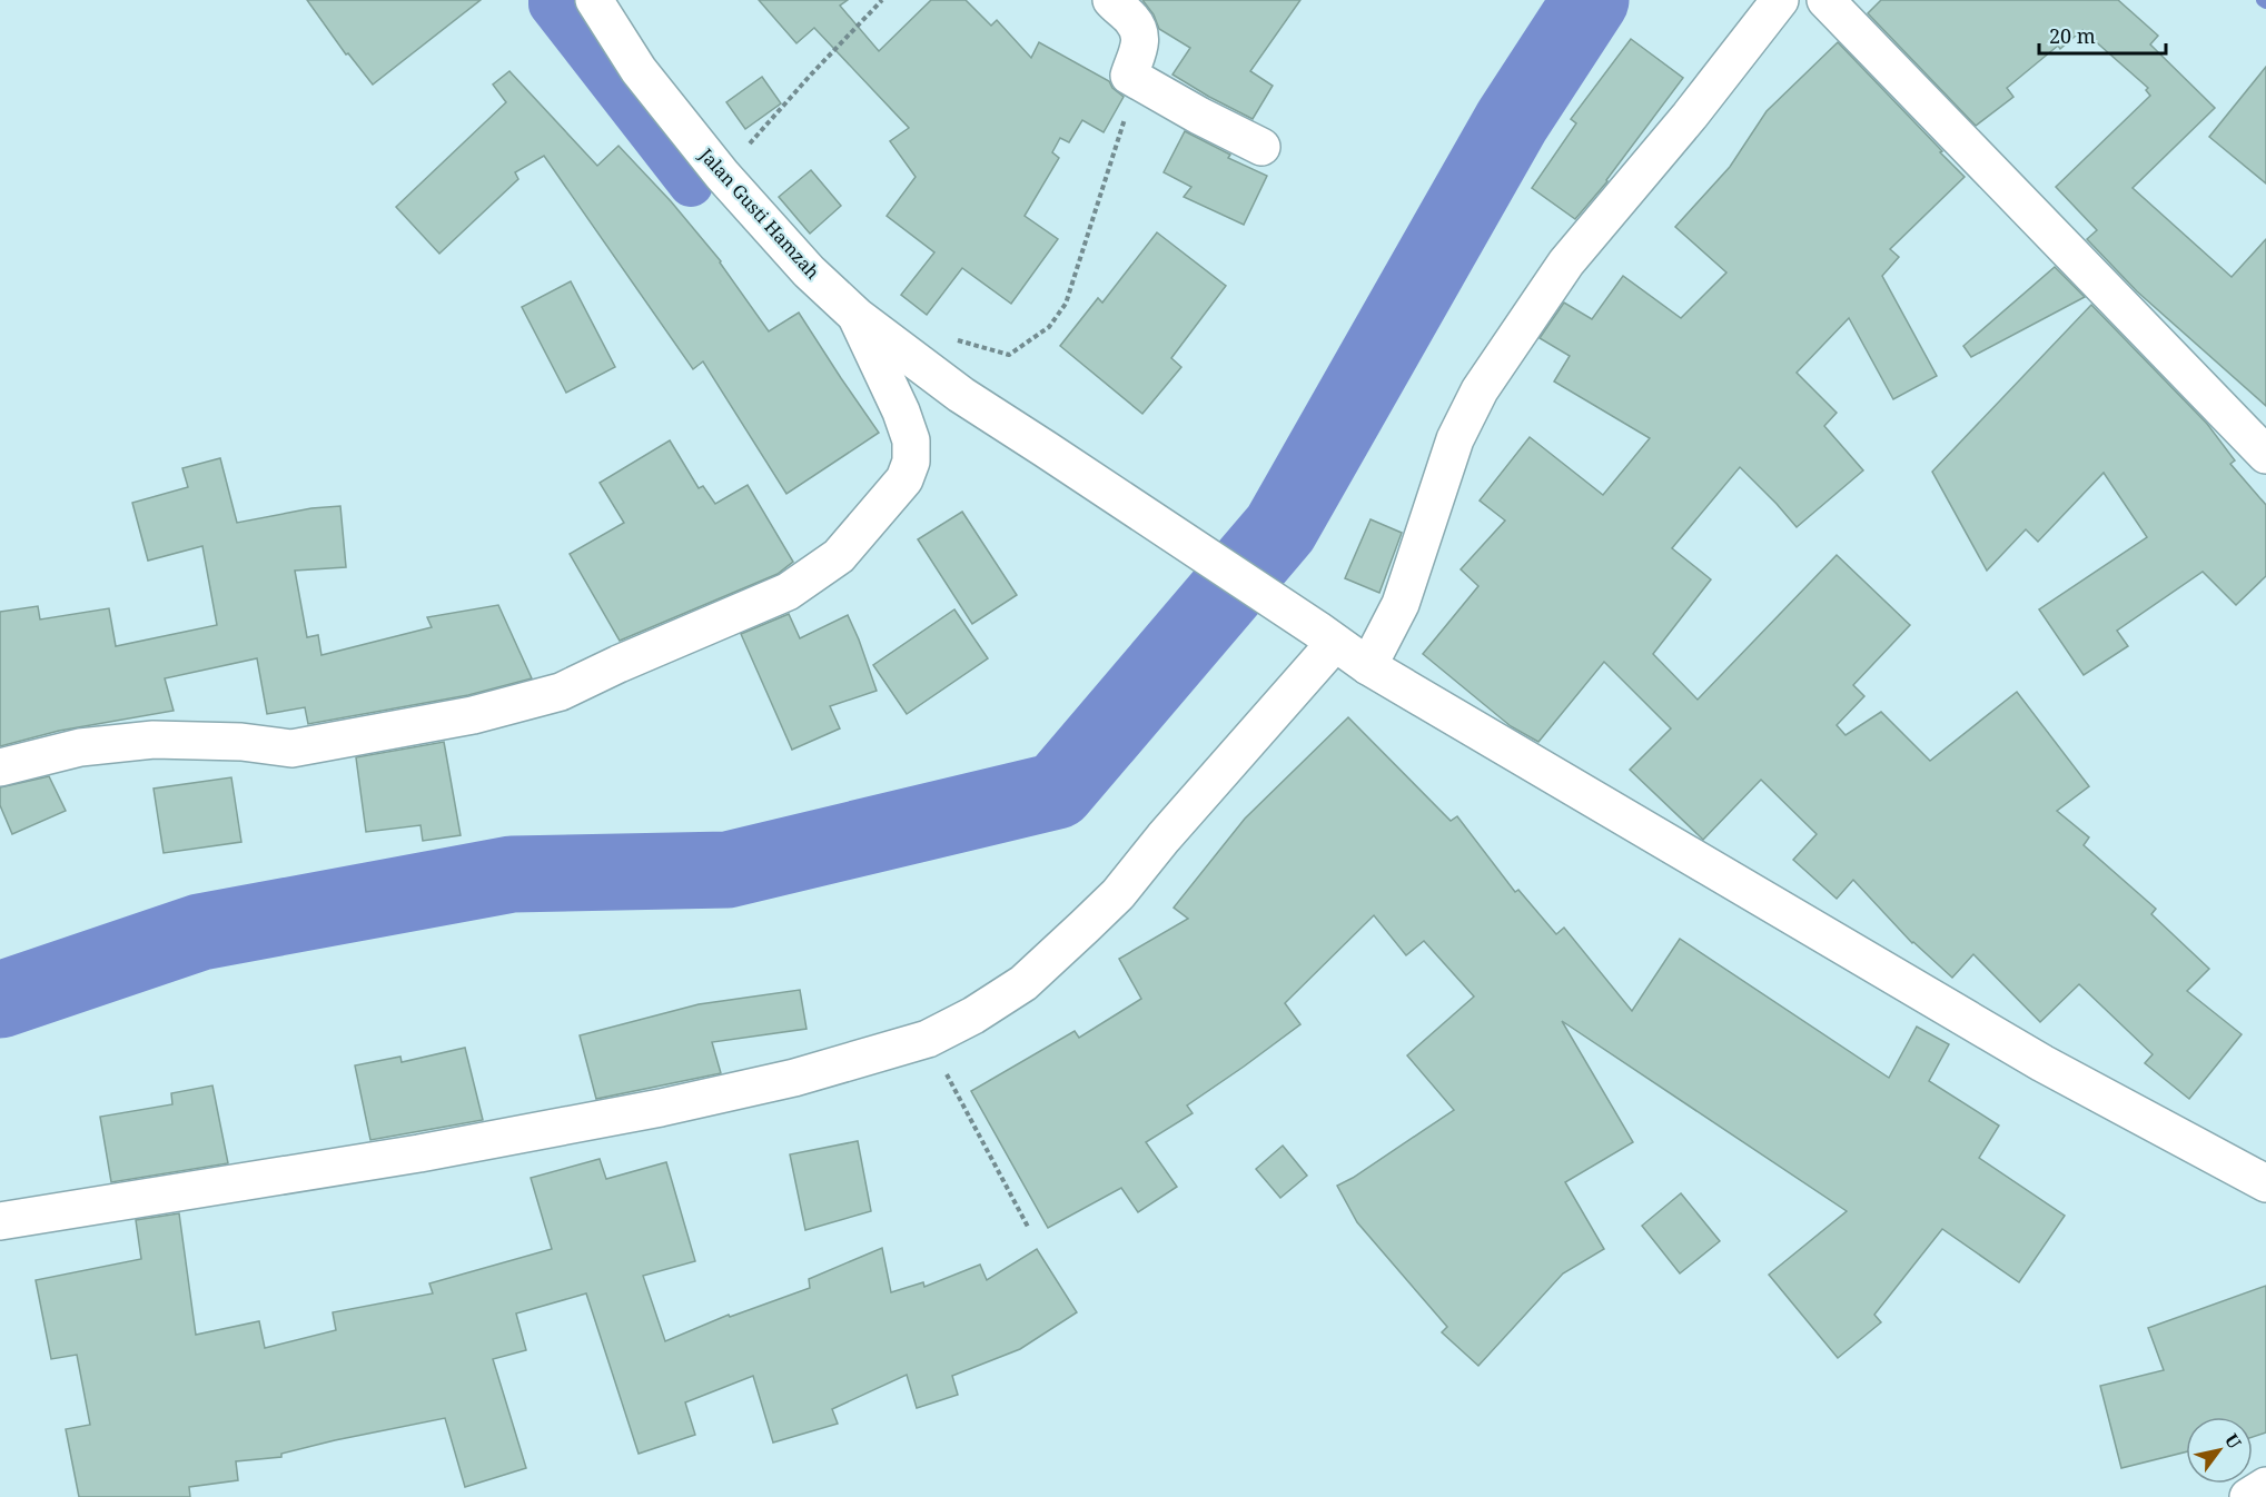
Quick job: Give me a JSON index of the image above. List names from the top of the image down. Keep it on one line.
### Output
{"streets":{"street":["Jalan Gusti Hamzah"]},"scale_bar":"20 m","north":"top right"}
